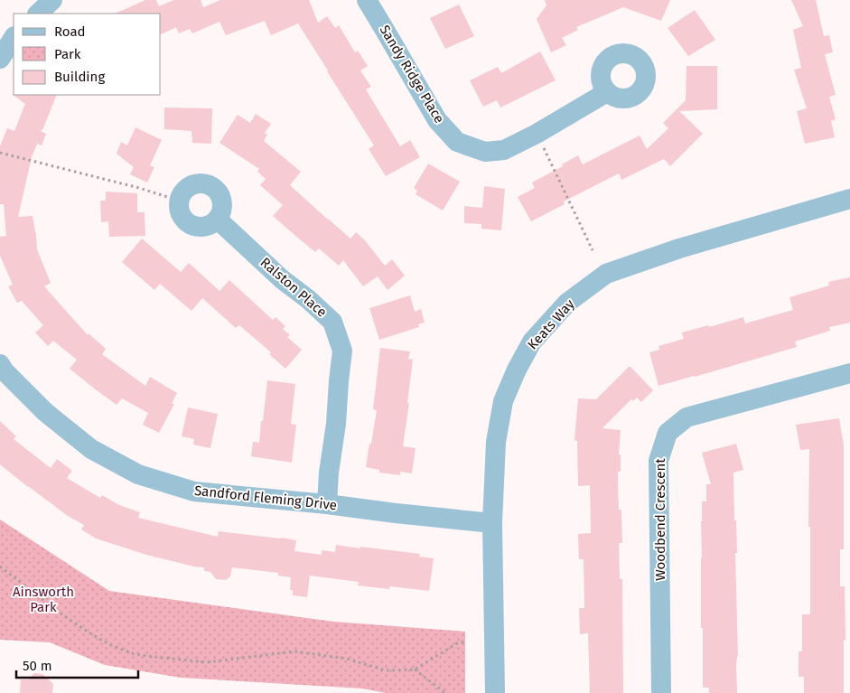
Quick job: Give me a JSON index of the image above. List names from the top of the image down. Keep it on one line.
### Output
{"streets":{"street":["Sandy Ridge Place","Ralston Place","Keats Way","Sandford Fleming Drive","Woodbend Crescent"]},"crossings":[["Ralston Place","Sandford Fleming Drive"],["Keats Way","Sandford Fleming Drive"]],"parks":["Ainsworth Park"],"legend":["Road","Park","Building"],"scale_bar":"50 m"}
